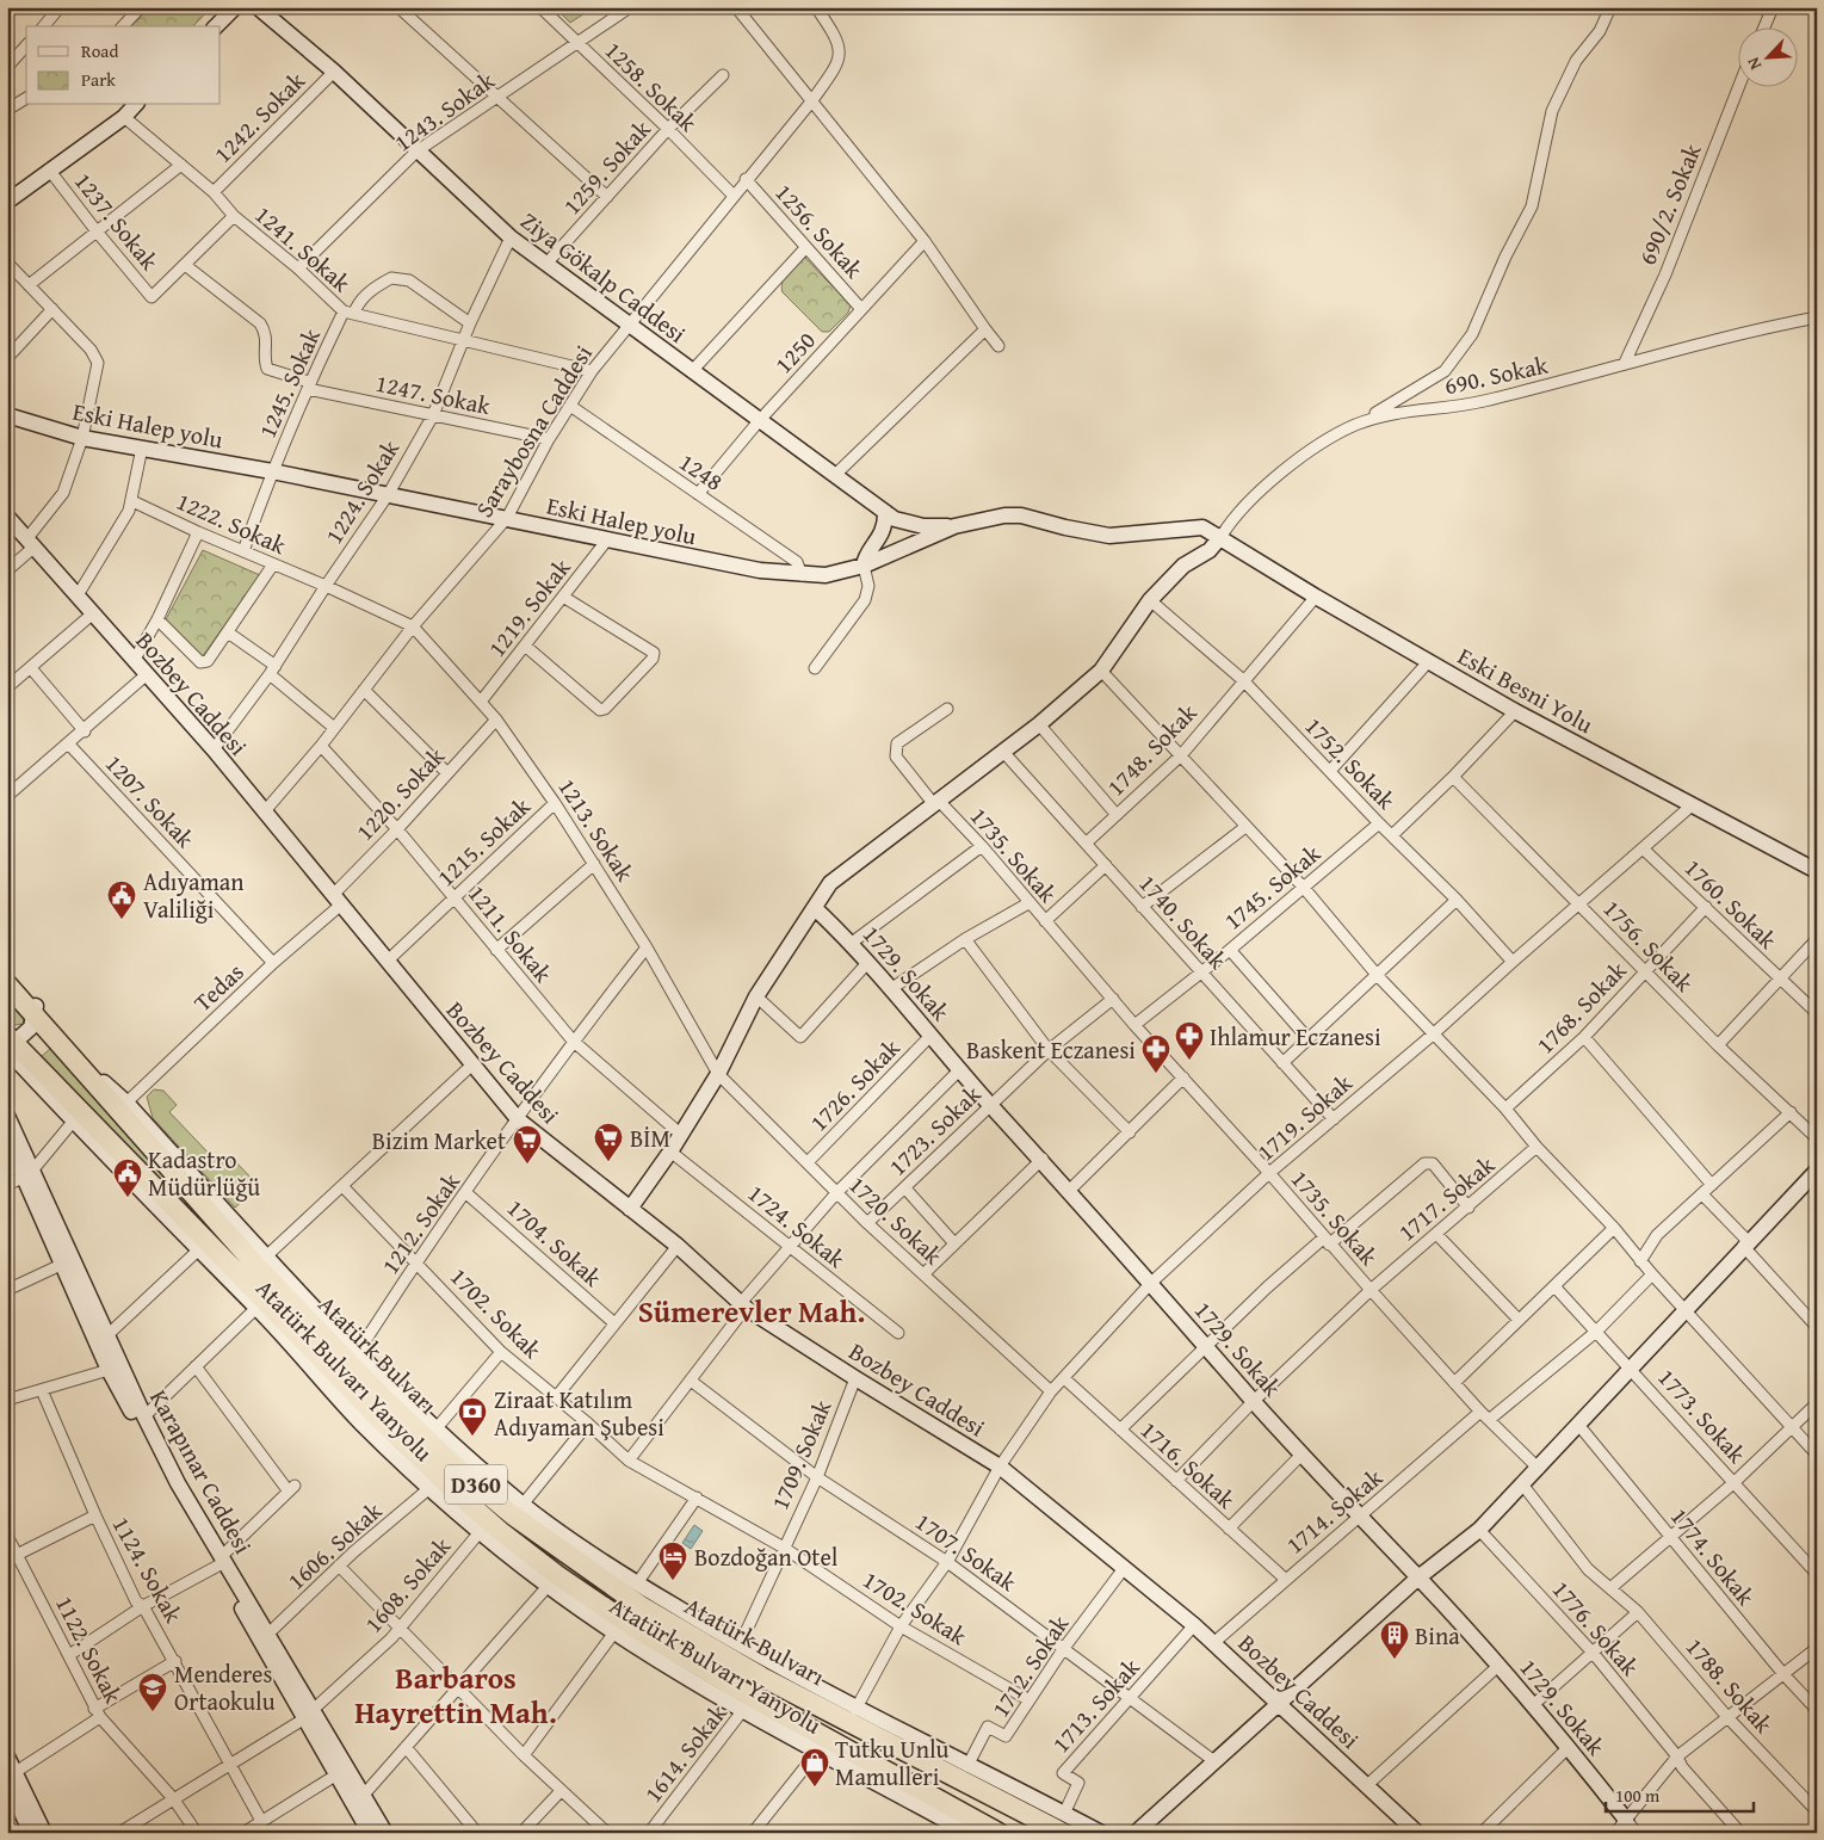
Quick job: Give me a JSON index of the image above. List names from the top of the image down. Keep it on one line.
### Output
{"streets":{"highway":["Atatürk Bulvarı","D360"],"street":["1258. Sokak","1243. Sokak","1242. Sokak","1259. Sokak","690/2. Sokak","1237. Sokak","1256. Sokak","1241. Sokak","Ziya Gökalp Caddesi","1250","690. Sokak","1245. Sokak","1247. Sokak","Eski Halep yolu","Saraybosna Caddesi","1248","1224. Sokak","1222. Sokak","1219. Sokak","Eski Besni Yolu","Bozbey Caddesi","1748. Sokak","1752. Sokak","1220. Sokak","1207. Sokak","1213. Sokak","1215. Sokak","1735. Sokak","1745. Sokak","1760. Sokak","1740. Sokak","1211. Sokak","1756. Sokak","1729. Sokak","Tedas","1768. Sokak","1726. Sokak","1719. Sokak","1723. Sokak","1717. Sokak","1720. Sokak","1212. Sokak","1724. Sokak","1704. Sokak","1702. Sokak","Atatürk Bulvarı Yanyolu","1773. Sokak","1709. Sokak","1716. Sokak","Karapınar Caddesi","1714. Sokak","1606. Sokak","1707. Sokak","1774. Sokak","1124. Sokak","1608. Sokak","1776. Sokak","1122. Sokak","1712. Sokak","1788. Sokak","1713. Sokak","1614. Sokak"]},"crossings":[["1258. Sokak","1243. Sokak"],["1258. Sokak","1259. Sokak"],["1258. Sokak","Saraybosna Caddesi"],["1243. Sokak","1241. Sokak"],["1243. Sokak","Ziya Gökalp Caddesi"],["1242. Sokak","1241. Sokak"],["1242. Sokak","Ziya Gökalp Caddesi"],["1259. Sokak","Ziya Gökalp Caddesi"],["690/2. Sokak","690. Sokak"],["1237. Sokak","1247. Sokak"],["1256. Sokak","1250"],["1256. Sokak","Saraybosna Caddesi"],["1241. Sokak","1245. Sokak"],["1241. Sokak","Saraybosna Caddesi"],["1241. Sokak","1224. Sokak"],["Ziya Gökalp Caddesi","1250"],["Ziya Gökalp Caddesi","Eski Halep yolu"],["Ziya Gökalp Caddesi","Saraybosna Caddesi"],["Ziya Gökalp Caddesi","1224. Sokak"],["1250","1248"],["690. Sokak","Eski Halep yolu"],["690. Sokak","Eski Besni Yolu"],["1245. Sokak","1247. Sokak"],["1245. Sokak","Eski Halep yolu"],["1245. Sokak","1224. Sokak"],["1245. Sokak","1222. Sokak"],["1247. Sokak","Saraybosna Caddesi"],["1247. Sokak","1224. Sokak"],["Eski Halep yolu","Saraybosna Caddesi"],["Eski Halep yolu","1248"],["Eski Halep yolu","1224. Sokak"],["Eski Halep yolu","1219. Sokak"],["Eski Halep yolu","Eski Besni Yolu"],["Saraybosna Caddesi","1248"],["Saraybosna Caddesi","1222. Sokak"],["Saraybosna Caddesi","Bozbey Caddesi"],["Saraybosna Caddesi","1213. Sokak"],["Saraybosna Caddesi","1211. Sokak"],["1224. Sokak","1222. Sokak"],["1224. Sokak","Bozbey Caddesi"],["1222. Sokak","1213. Sokak"],["1219. Sokak","1213. Sokak"],["Eski Besni Yolu","1748. Sokak"],["Eski Besni Yolu","1719. Sokak"],["Bozbey Caddesi","1220. Sokak"],["Bozbey Caddesi","1215. Sokak"],["Bozbey Caddesi","Tedas"],["Bozbey Caddesi","1719. Sokak"],["Bozbey Caddesi","1212. Sokak"],["Bozbey Caddesi","1709. Sokak"],["Bozbey Caddesi","1714. Sokak"],["Bozbey Caddesi","1712. Sokak"],["Bozbey Caddesi","1713. Sokak"],["1748. Sokak","1752. Sokak"],["1748. Sokak","1740. Sokak"],["1752. Sokak","1745. Sokak"],["1752. Sokak","1719. Sokak"],["1220. Sokak","1213. Sokak"],["1220. Sokak","1211. Sokak"],["1220. Sokak","Tedas"],["1207. Sokak","Tedas"],["1213. Sokak","1215. Sokak"],["1213. Sokak","1720. Sokak"],["1213. Sokak","1212. Sokak"],["1215. Sokak","1211. Sokak"],["1735. Sokak","1745. Sokak"],["1735. Sokak","1719. Sokak"],["1735. Sokak","1723. Sokak"],["1735. Sokak","1717. Sokak"],["1735. Sokak","1714. Sokak"],["1745. Sokak","1740. Sokak"],["1760. Sokak","1768. Sokak"],["1760. Sokak","1719. Sokak"],["1740. Sokak","1719. Sokak"],["1211. Sokak","1212. Sokak"],["1756. Sokak","1768. Sokak"],["1756. Sokak","1719. Sokak"],["1729. Sokak","1726. Sokak"],["1729. Sokak","1719. Sokak"],["1729. Sokak","1723. Sokak"],["1729. Sokak","1717. Sokak"],["1729. Sokak","1714. Sokak"],["Tedas","Atatürk Bulvarı Yanyolu"],["1726. Sokak","1720. Sokak"],["1719. Sokak","1720. Sokak"],["1719. Sokak","1702. Sokak"],["1719. Sokak","Atatürk Bulvarı Yanyolu"],["1719. Sokak","1716. Sokak"],["1719. Sokak","1707. Sokak"],["1723. Sokak","1720. Sokak"],["1717. Sokak","1716. Sokak"],["1212. Sokak","1704. Sokak"],["1212. Sokak","1702. Sokak"],["1212. Sokak","Atatürk Bulvarı Yanyolu"],["1702. Sokak","1709. Sokak"],["1702. Sokak","1712. Sokak"],["Atatürk Bulvarı","Atatürk Bulvarı Yanyolu"],["Atatürk Bulvarı","1713. Sokak"],["Atatürk Bulvarı","1614. Sokak"],["Atatürk Bulvarı Yanyolu","1709. Sokak"],["Atatürk Bulvarı Yanyolu","1606. Sokak"],["Atatürk Bulvarı Yanyolu","1608. Sokak"],["Atatürk Bulvarı Yanyolu","1712. Sokak"],["Atatürk Bulvarı Yanyolu","1713. Sokak"],["Atatürk Bulvarı Yanyolu","1614. Sokak"],["1709. Sokak","1707. Sokak"],["1716. Sokak","1714. Sokak"],["Karapınar Caddesi","1606. Sokak"],["Karapınar Caddesi","1608. Sokak"],["1707. Sokak","1712. Sokak"],["1707. Sokak","1713. Sokak"],["1124. Sokak","1608. Sokak"],["1608. Sokak","1122. Sokak"]],"districts":["Sümerevler Mah.","Barbaros Hayrettin Mah."],"places":{"public building":["Adıyaman Valiliği","Kadastro Müdürlüğü"],"pharmacy":["Ihlamur Eczanesi","Baskent Eczanesi"],"supermarket":["BİM","Bizim Market"],"bank":["Ziraat Katılım Adıyaman Şubesi"],"hotel":["Bozdoğan Otel"],"building":["Bina"],"school or university":["Menderes Ortaokulu"],"shop":["Tutku Unlu Mamulleri"]},"legend":["Road","Park"],"scale_bar":"100 m","north":"bottom left"}
